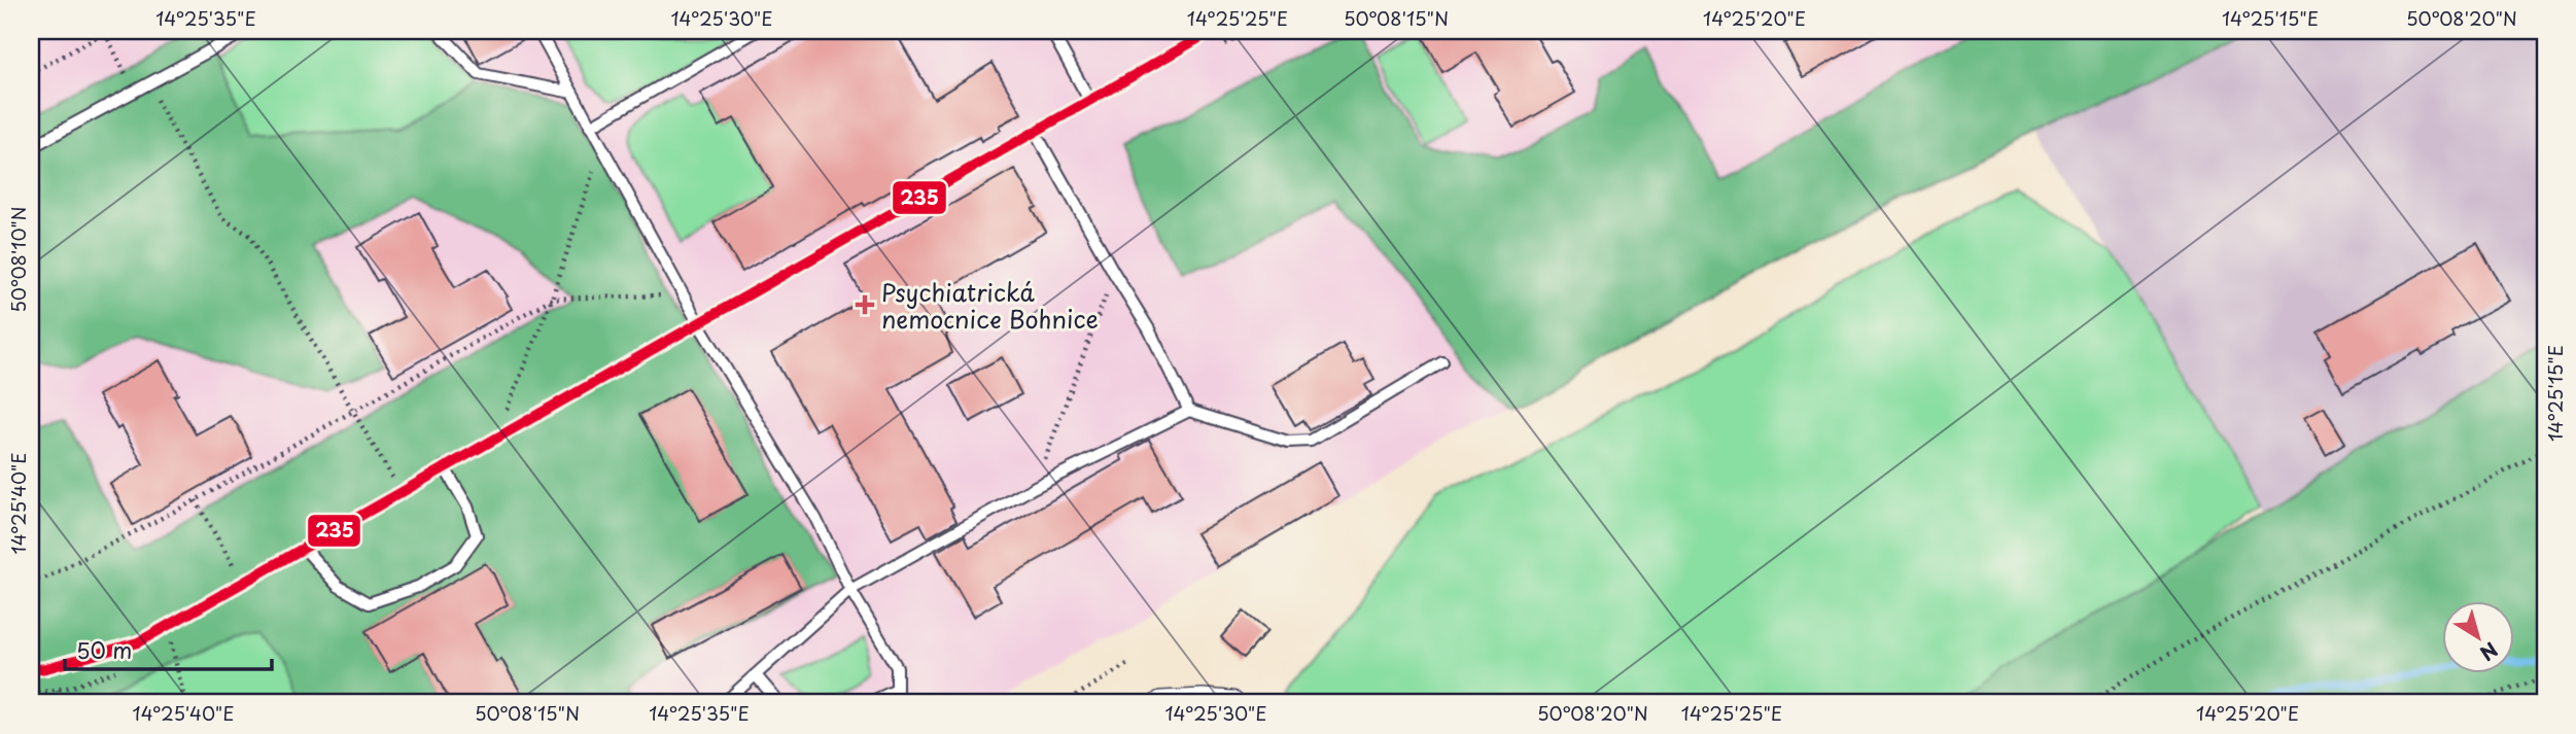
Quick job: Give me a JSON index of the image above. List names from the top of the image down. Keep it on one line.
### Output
{"places":{"health":["Psychiatrická nemocnice Bohnice"]},"lines":["transit line 235"],"scale_bar":"50 m","north":"bottom right","coordinates":["14°25'35\"E","14°25'30\"E","14°25'25\"E","50°08'15\"N","14°25'20\"E","14°25'15\"E","50°08'20\"N","50°08'10\"N","14°25'40\"E"]}
